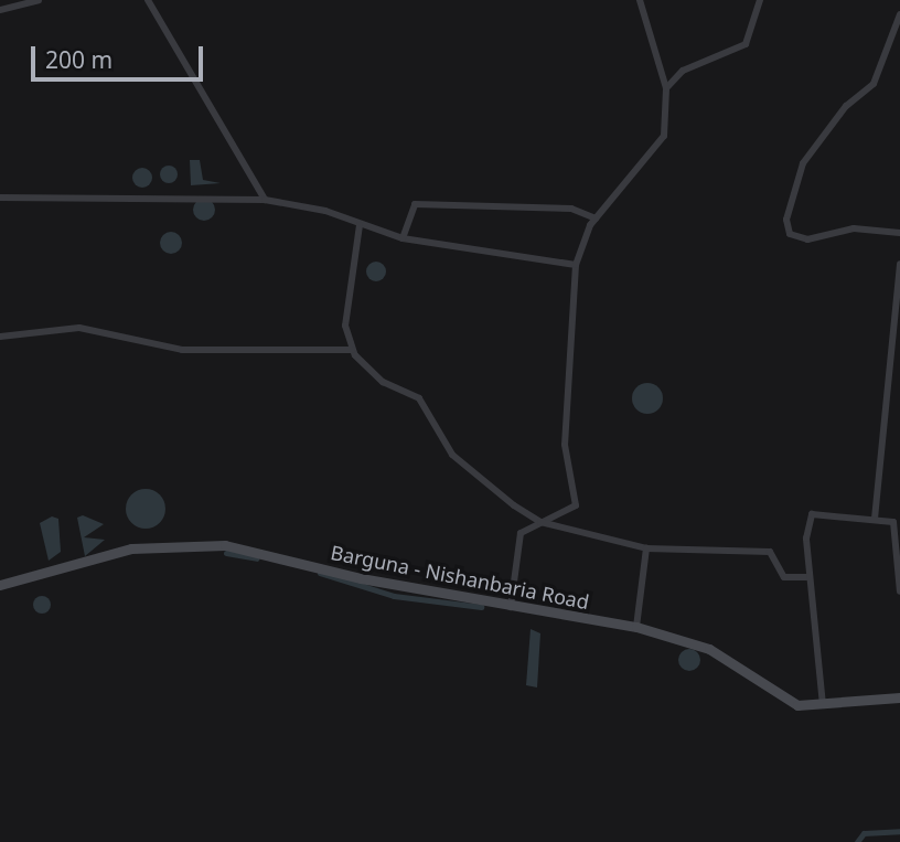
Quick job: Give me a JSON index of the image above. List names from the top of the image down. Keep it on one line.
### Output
{"streets":{"street":["Barguna - Nishanbaria Road"]},"scale_bar":"200 m"}
